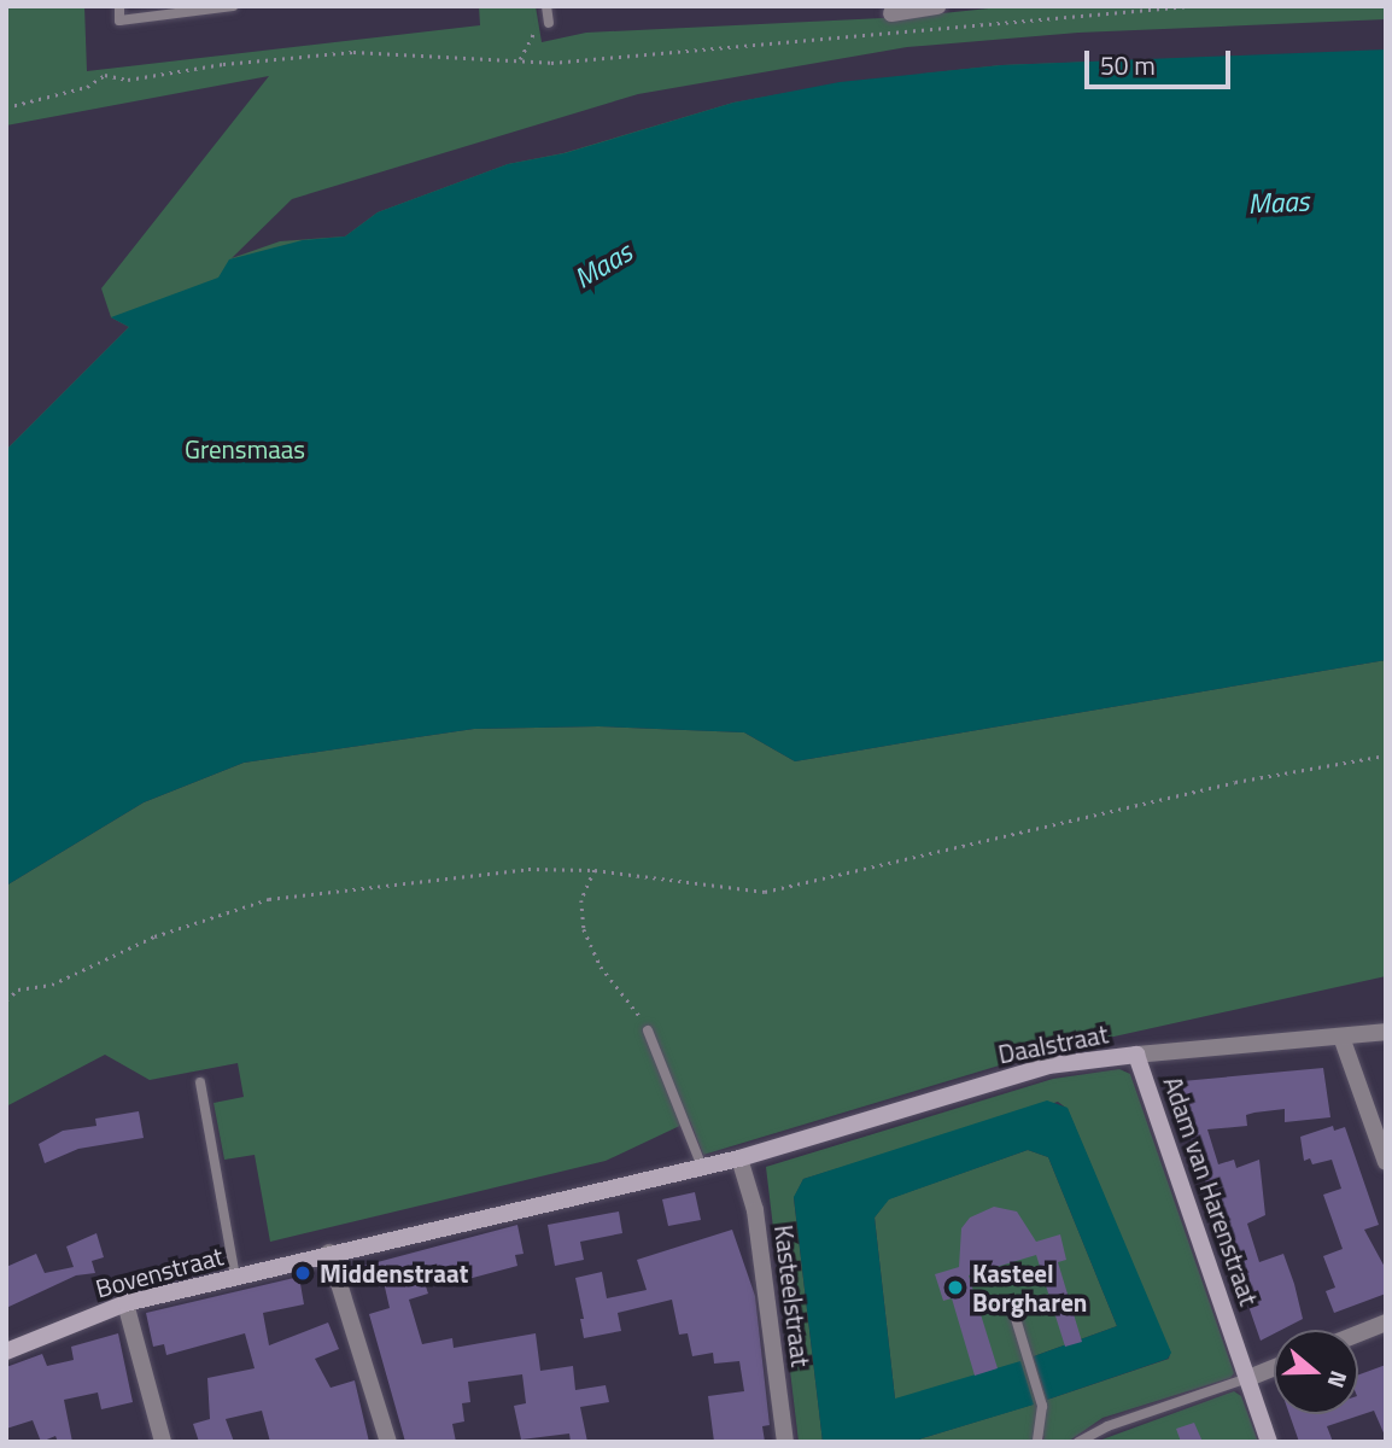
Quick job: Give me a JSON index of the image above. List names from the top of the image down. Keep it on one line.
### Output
{"streets":{"street":["Daalstraat","Adam van Harenstraat","Bovenstraat","Kasteelstraat"]},"crossings":[["Daalstraat","Adam van Harenstraat"],["Daalstraat","Kasteelstraat"]],"water":["Maas"],"parks":["Grensmaas"],"places":["Middenstraat","Kasteel Borgharen"],"scale_bar":"50 m","north":"right"}
